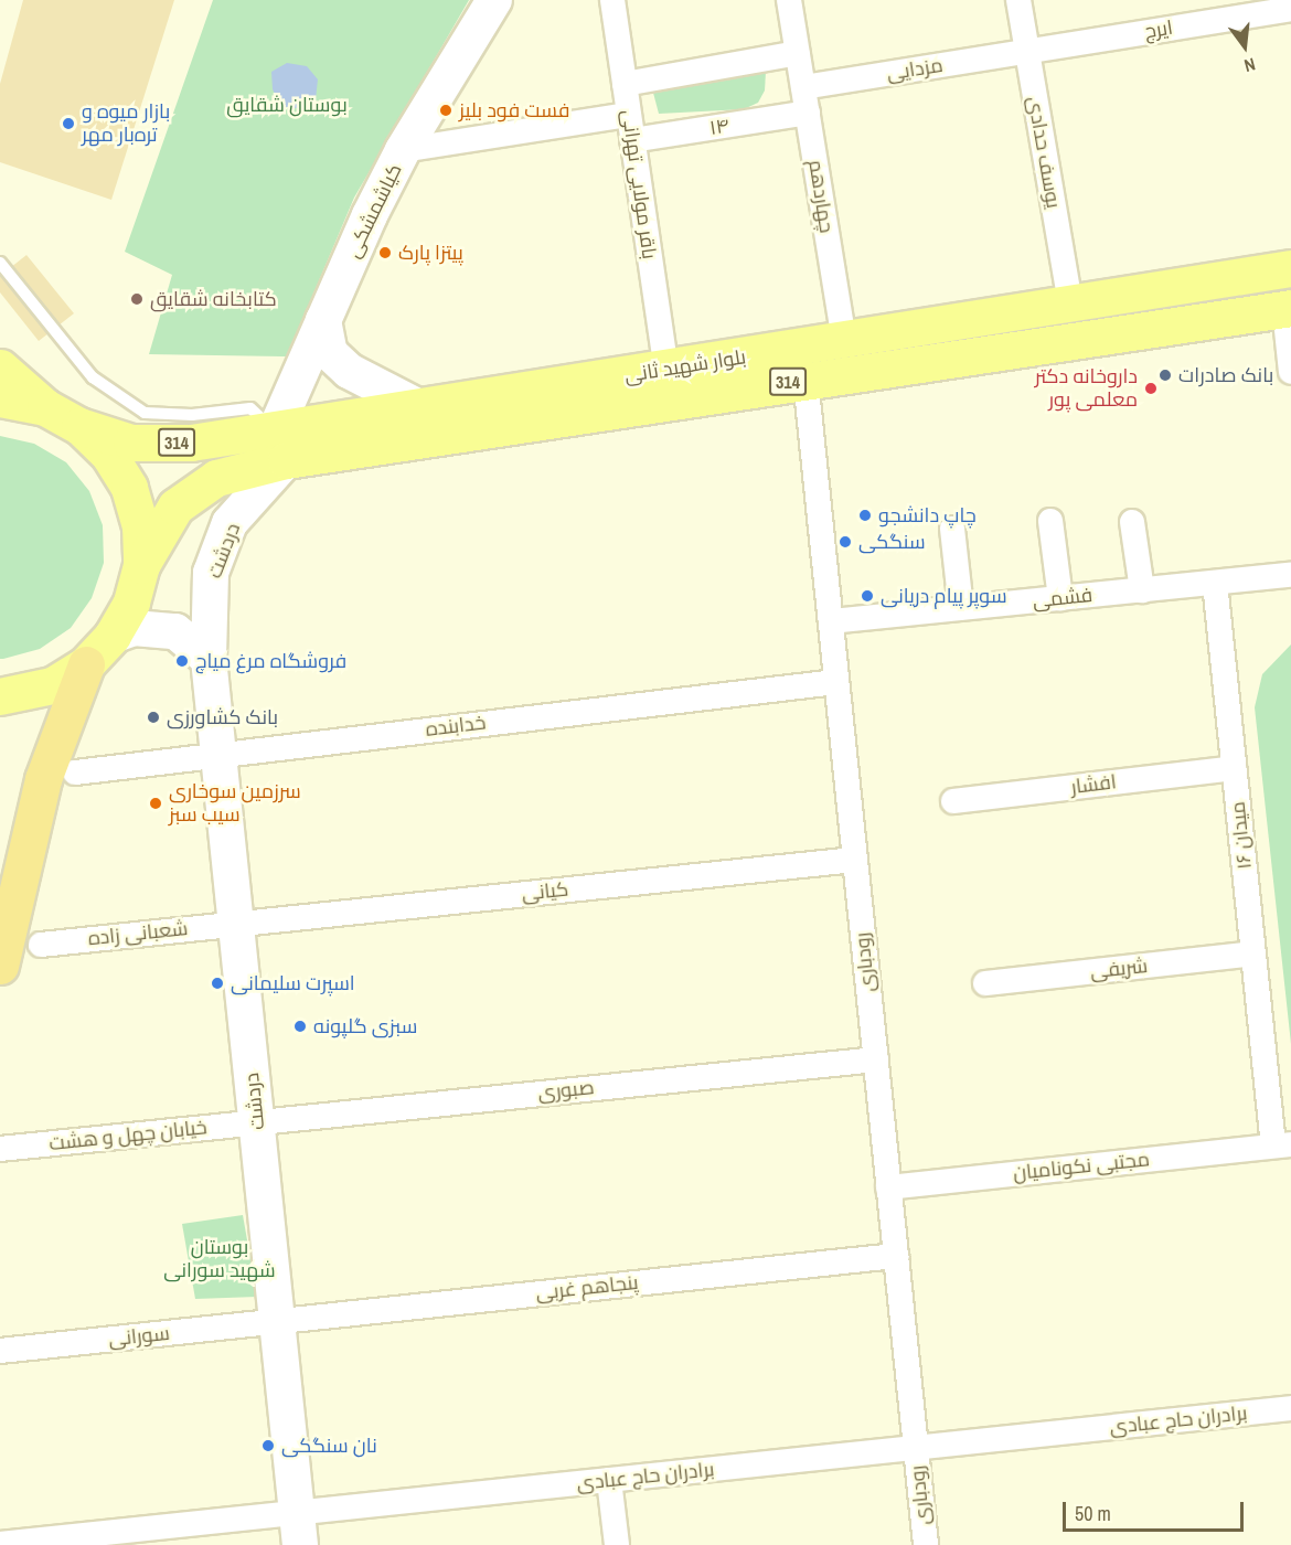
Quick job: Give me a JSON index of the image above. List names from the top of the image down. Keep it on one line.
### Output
{"streets":{"main road":["کیاشمشکی","بلوار شهید ثانی","314","دردشت"],"street":["ایرج","مزدایی","۱۴","یوسف حدادی","باقر مولایی تهرانی","چهاردهم","فشمی","خدابنده","افشار","میدان ۱۶","کیانی","شعبانی زاده","رودباری","شریفی","صبوری","خیابان چهل و هشت","مجتبی نکونامیان","پنجاهم غربی","سورانی","برادران حاج عبادی"]},"crossings":[["ایرج","مزدایی"],["ایرج","یوسف حدادی"],["مزدایی","یوسف حدادی"],["مزدایی","چهاردهم"],["۱۴","باقر مولایی تهرانی"],["۱۴","چهاردهم"],["یوسف حدادی","بلوار شهید ثانی"],["باقر مولایی تهرانی","بلوار شهید ثانی"],["چهاردهم","بلوار شهید ثانی"],["کیاشمشکی","بلوار شهید ثانی"],["کیاشمشکی","دردشت"],["بلوار شهید ثانی","دردشت"],["بلوار شهید ثانی","رودباری"],["دردشت","خدابنده"],["دردشت","کیانی"],["دردشت","شعبانی زاده"],["دردشت","صبوری"],["دردشت","خیابان چهل و هشت"],["دردشت","پنجاهم غربی"],["دردشت","سورانی"],["دردشت","برادران حاج عبادی"],["فشمی","میدان ۱۶"],["فشمی","رودباری"],["خدابنده","رودباری"],["افشار","میدان ۱۶"],["میدان ۱۶","شریفی"],["میدان ۱۶","مجتبی نکونامیان"],["کیانی","شعبانی زاده"],["کیانی","رودباری"],["رودباری","صبوری"],["رودباری","مجتبی نکونامیان"],["رودباری","پنجاهم غربی"],["رودباری","برادران حاج عبادی"],["صبوری","خیابان چهل و هشت"],["پنجاهم غربی","سورانی"]],"parks":["بوستان شقایق","بوستان شهید سورانی"],"places":["فست فود بلیز","بازار میوه و تره‌بار مهر","پیتزا پارک","کتابخانه شقایق","بانک صادرات","داروخانه دکتر معلمی پور","چاپ دانشجو","سنگکی","سوپر پیام دریانی","فروشگاه مرغ میاچ","بانک کشاورزی","سرزمین سوخاری سیب سبز","اسپرت سلیمانی","سبزی گلپونه","نان سنگکی"],"scale_bar":"50 m","north":"bottom"}
